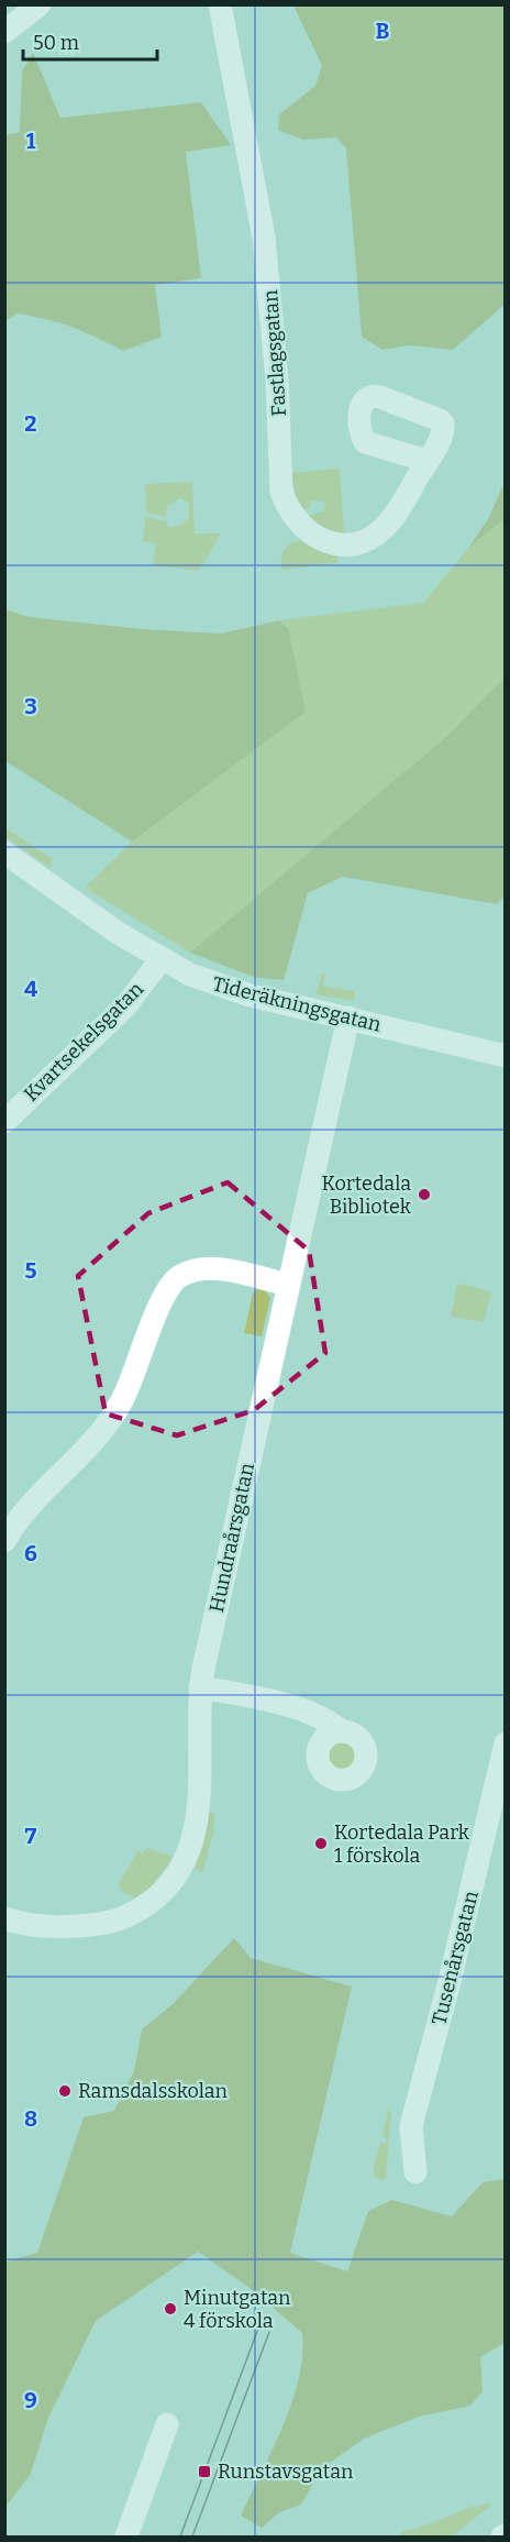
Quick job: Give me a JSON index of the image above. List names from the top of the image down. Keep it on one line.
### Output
{"streets":{"street":["Fastlagsgatan","Tideräkningsgatan","Kvartsekelsgatan","Hundraårsgatan","Tusenårsgatan"]},"crossings":[["Tideräkningsgatan","Kvartsekelsgatan"],["Tideräkningsgatan","Hundraårsgatan"]],"places":{"other":["Kortedala Bibliotek","Kortedala Park 1 förskola","Ramsdalsskolan","Minutgatan 4 förskola"],"transit":["Runstavsgatan"]},"scale_bar":"50 m","grid":{"columns":["B"],"rows":["1","2","3","4","5","6","7","8","9"]}}
